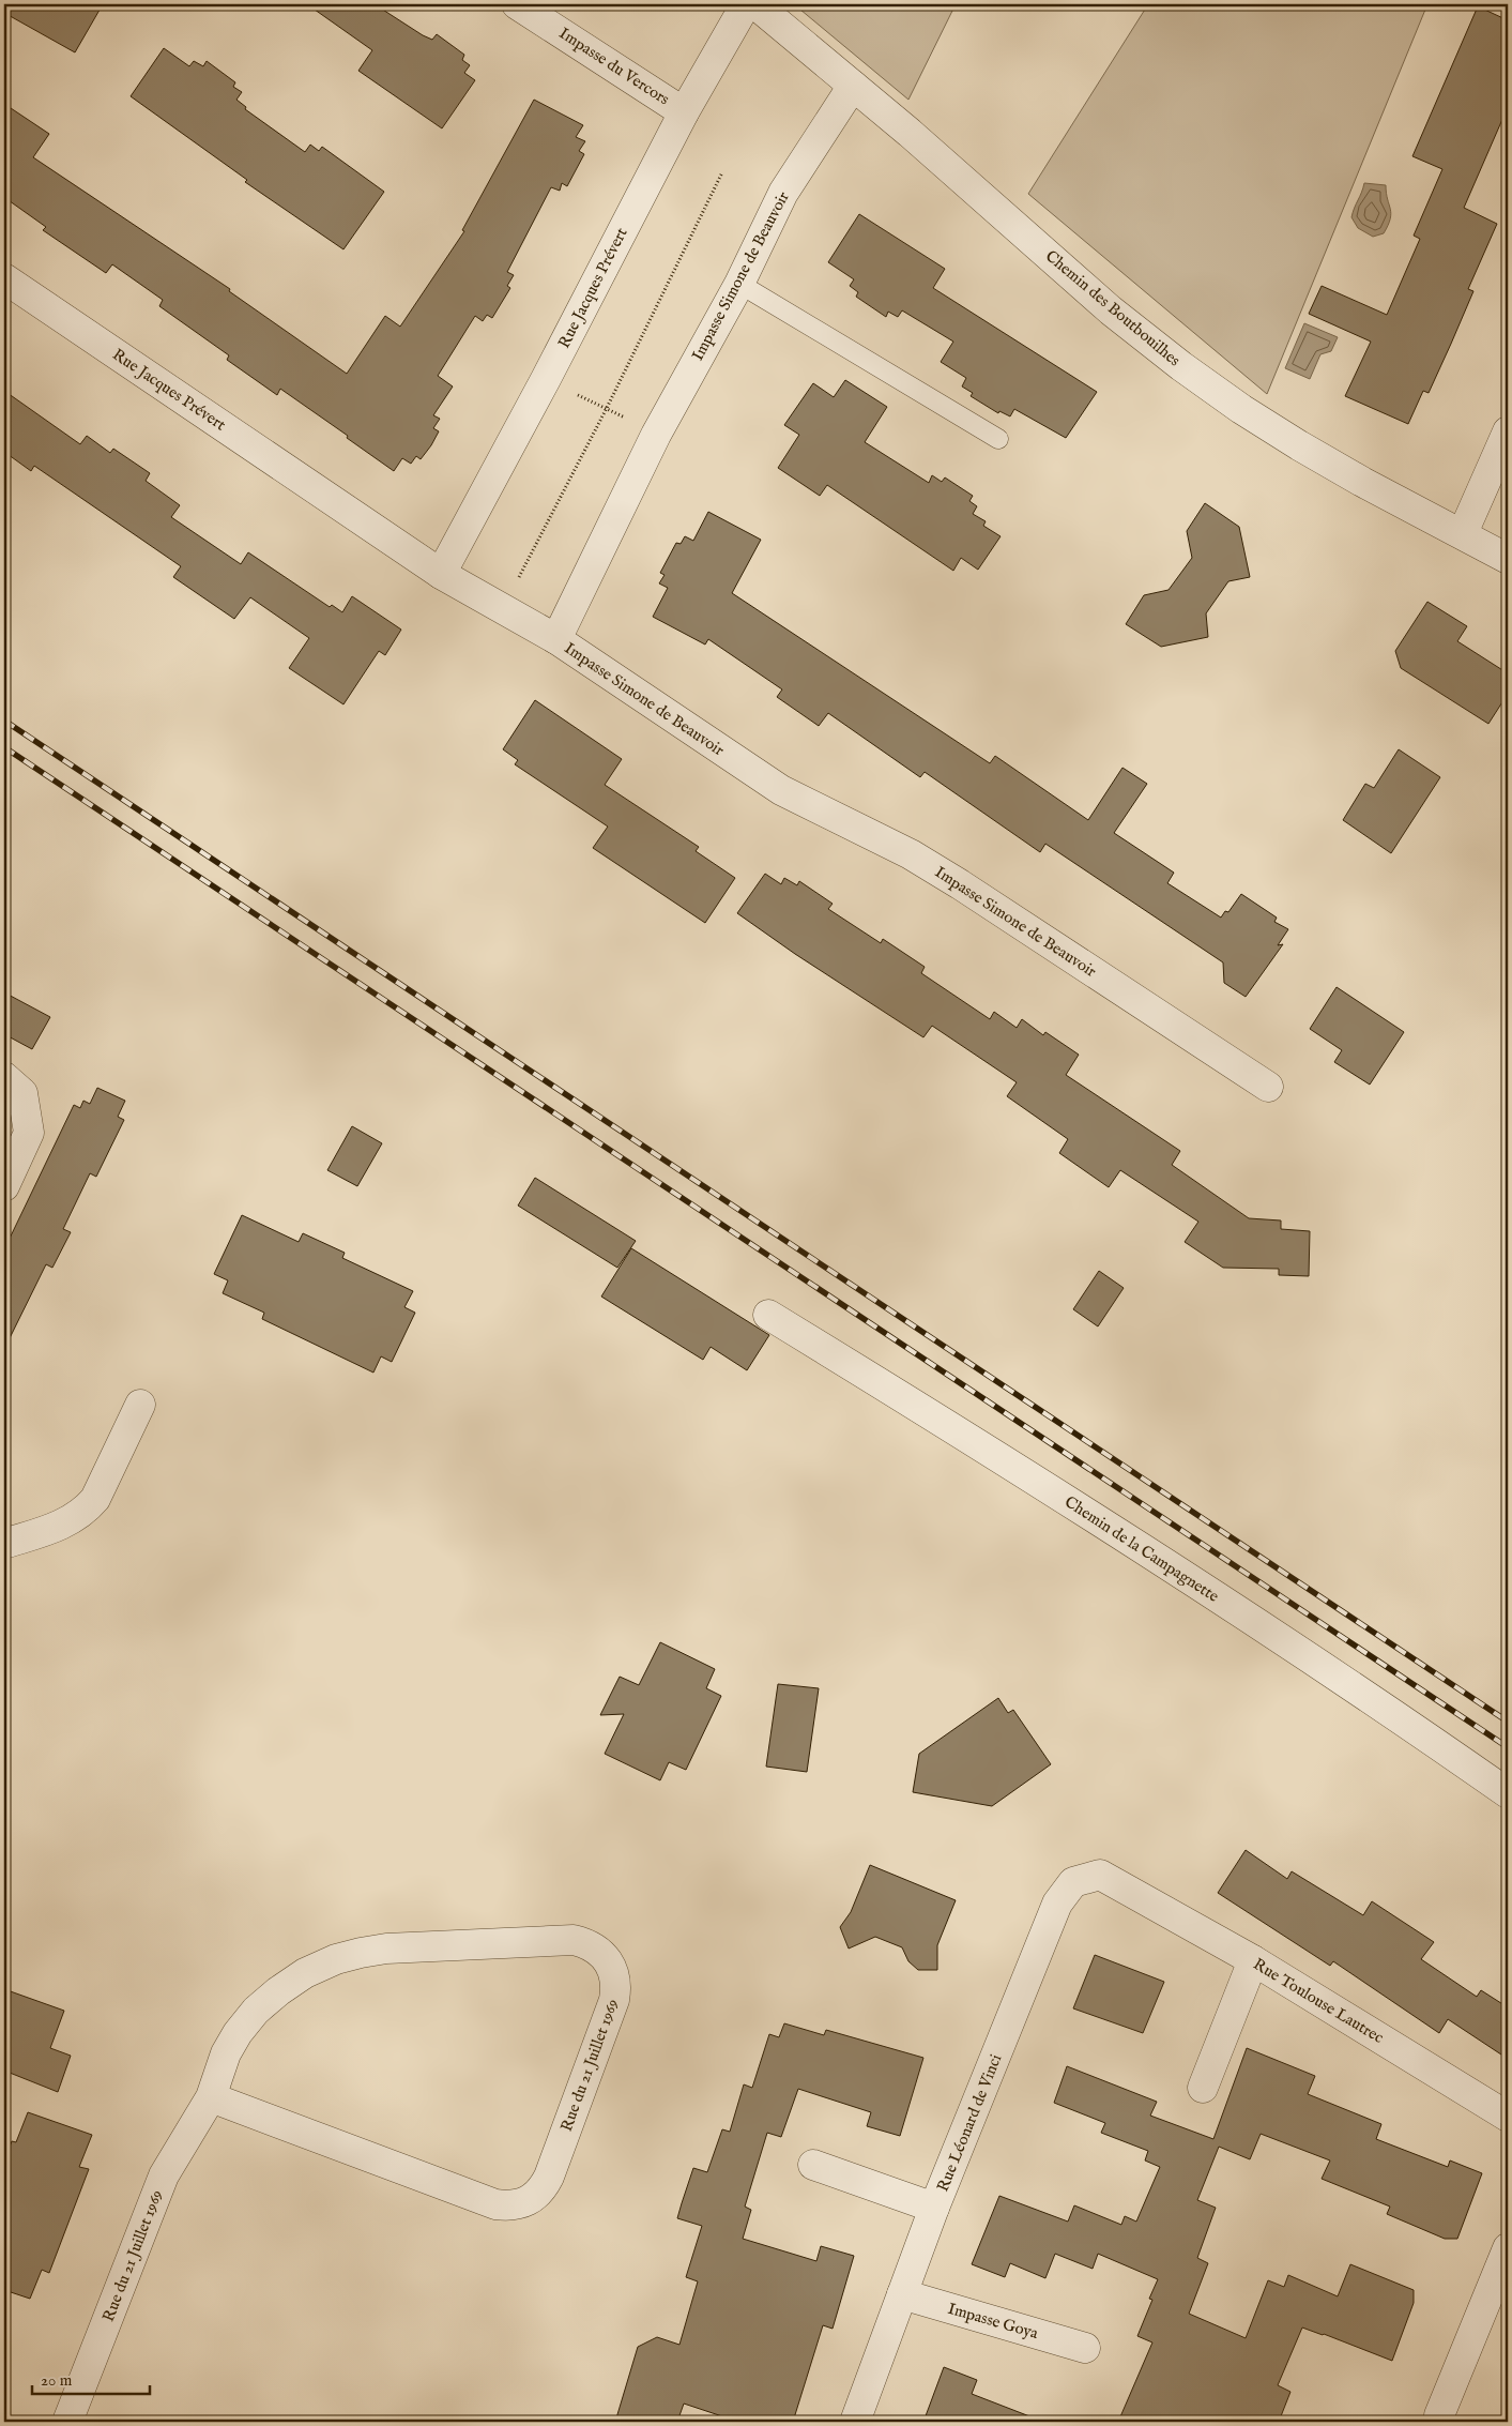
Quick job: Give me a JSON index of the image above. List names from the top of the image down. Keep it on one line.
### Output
{"streets":{"street":["Impasse du Vercors","Impasse Simone de Beauvoir","Rue Jacques Prévert","Chemin des Boutbouilhes","Chemin de la Campagnette","Rue Toulouse Lautrec","Rue du 21 Juillet 1969","Rue Léonard de Vinci","Impasse Goya"]},"crossings":[["Impasse du Vercors","Rue Jacques Prévert"],["Impasse Simone de Beauvoir","Rue Jacques Prévert"],["Impasse Simone de Beauvoir","Chemin des Boutbouilhes"],["Rue Toulouse Lautrec","Rue Léonard de Vinci"],["Rue Léonard de Vinci","Impasse Goya"]],"scale_bar":"20 m"}
